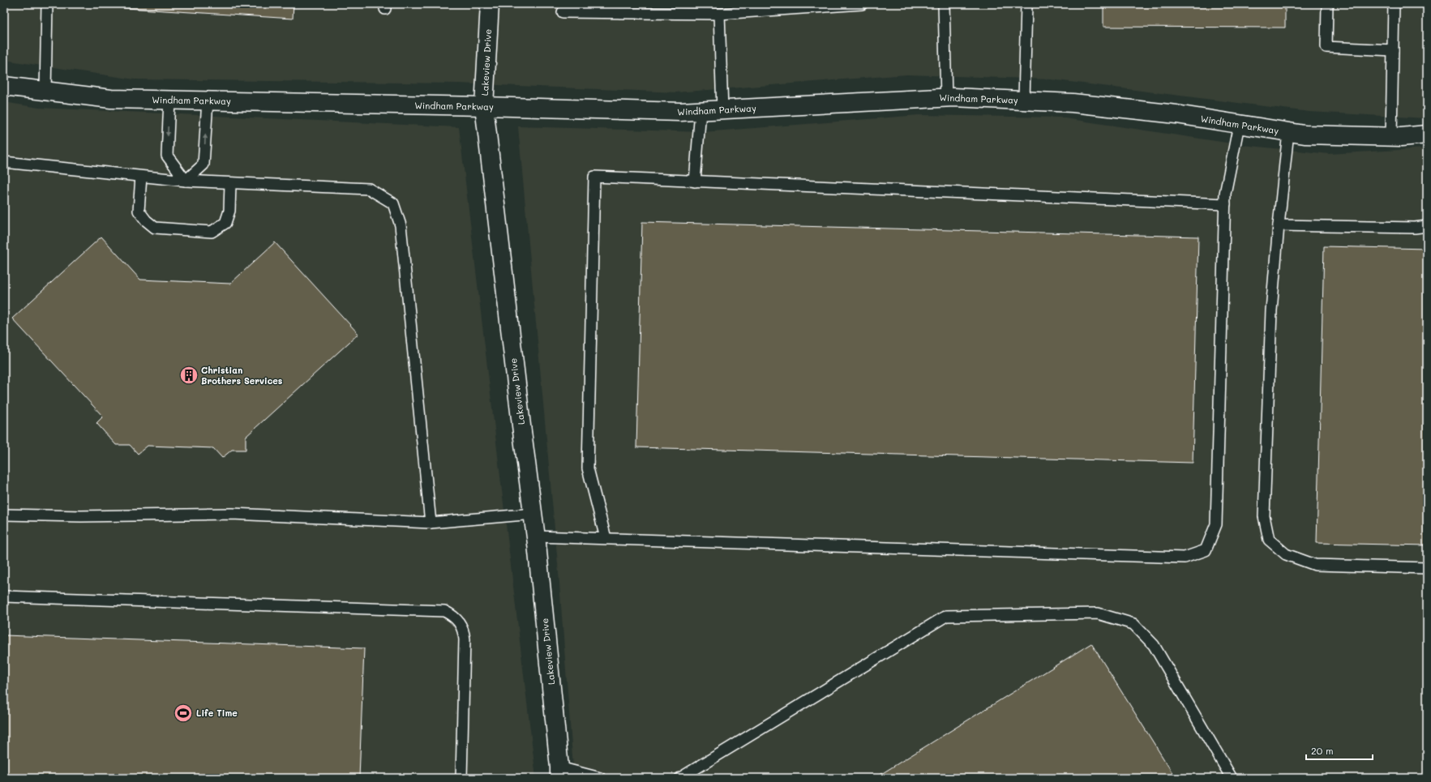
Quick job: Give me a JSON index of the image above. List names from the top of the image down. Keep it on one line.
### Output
{"streets":{"street":["Lakeview Drive","Windham Parkway"]},"crossings":[["Lakeview Drive","Windham Parkway"]],"places":{"building":["Christian Brothers Services"],"sports":["Life Time"]},"scale_bar":"20 m"}
